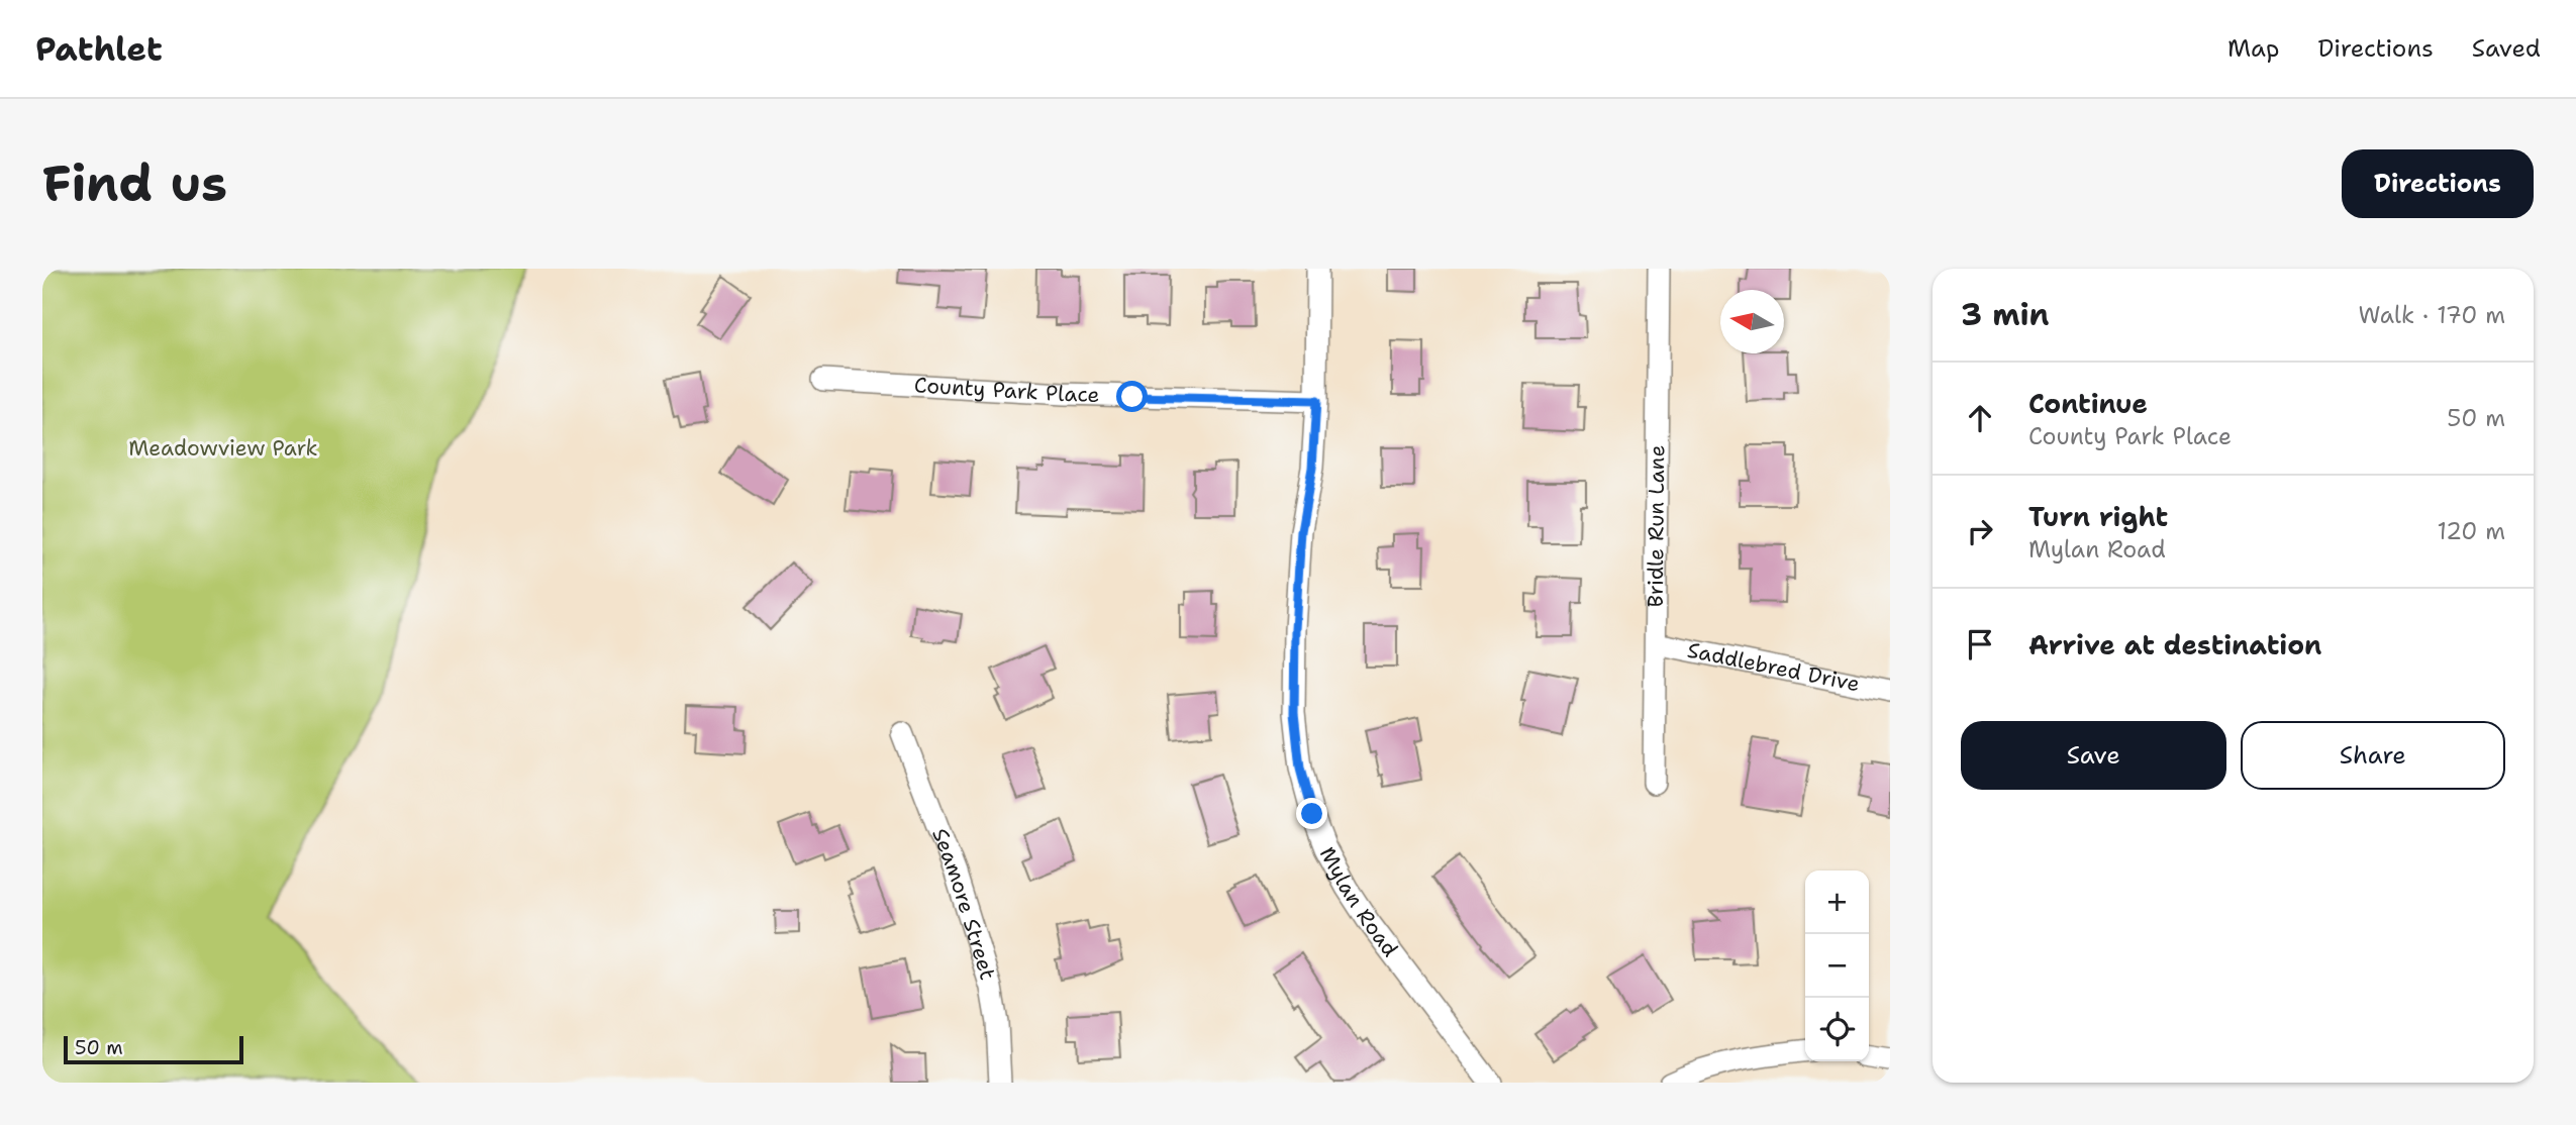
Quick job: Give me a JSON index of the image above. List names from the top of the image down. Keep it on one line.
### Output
{"streets":{"street":["County Park Place","Bridle Run Lane","Saddlebred Drive","Mylan Road","Seamore Street"]},"crossings":[["County Park Place","Mylan Road"],["Bridle Run Lane","Saddlebred Drive"]],"parks":["Meadowview Park"],"scale_bar":"50 m","north":"left","page":{"header":"Pathlet","nav":["Map","Directions","Saved"],"buttons":["Directions",["Save","Share"]],"title":"Find us","heading":["3 min","Walk · 170 m"],"list":[["Continue","County Park Place","50 m"],["Turn right","Mylan Road","120 m"],"Arrive at destination"],"map_buttons":["+","−"],"scale":"50 m"}}
